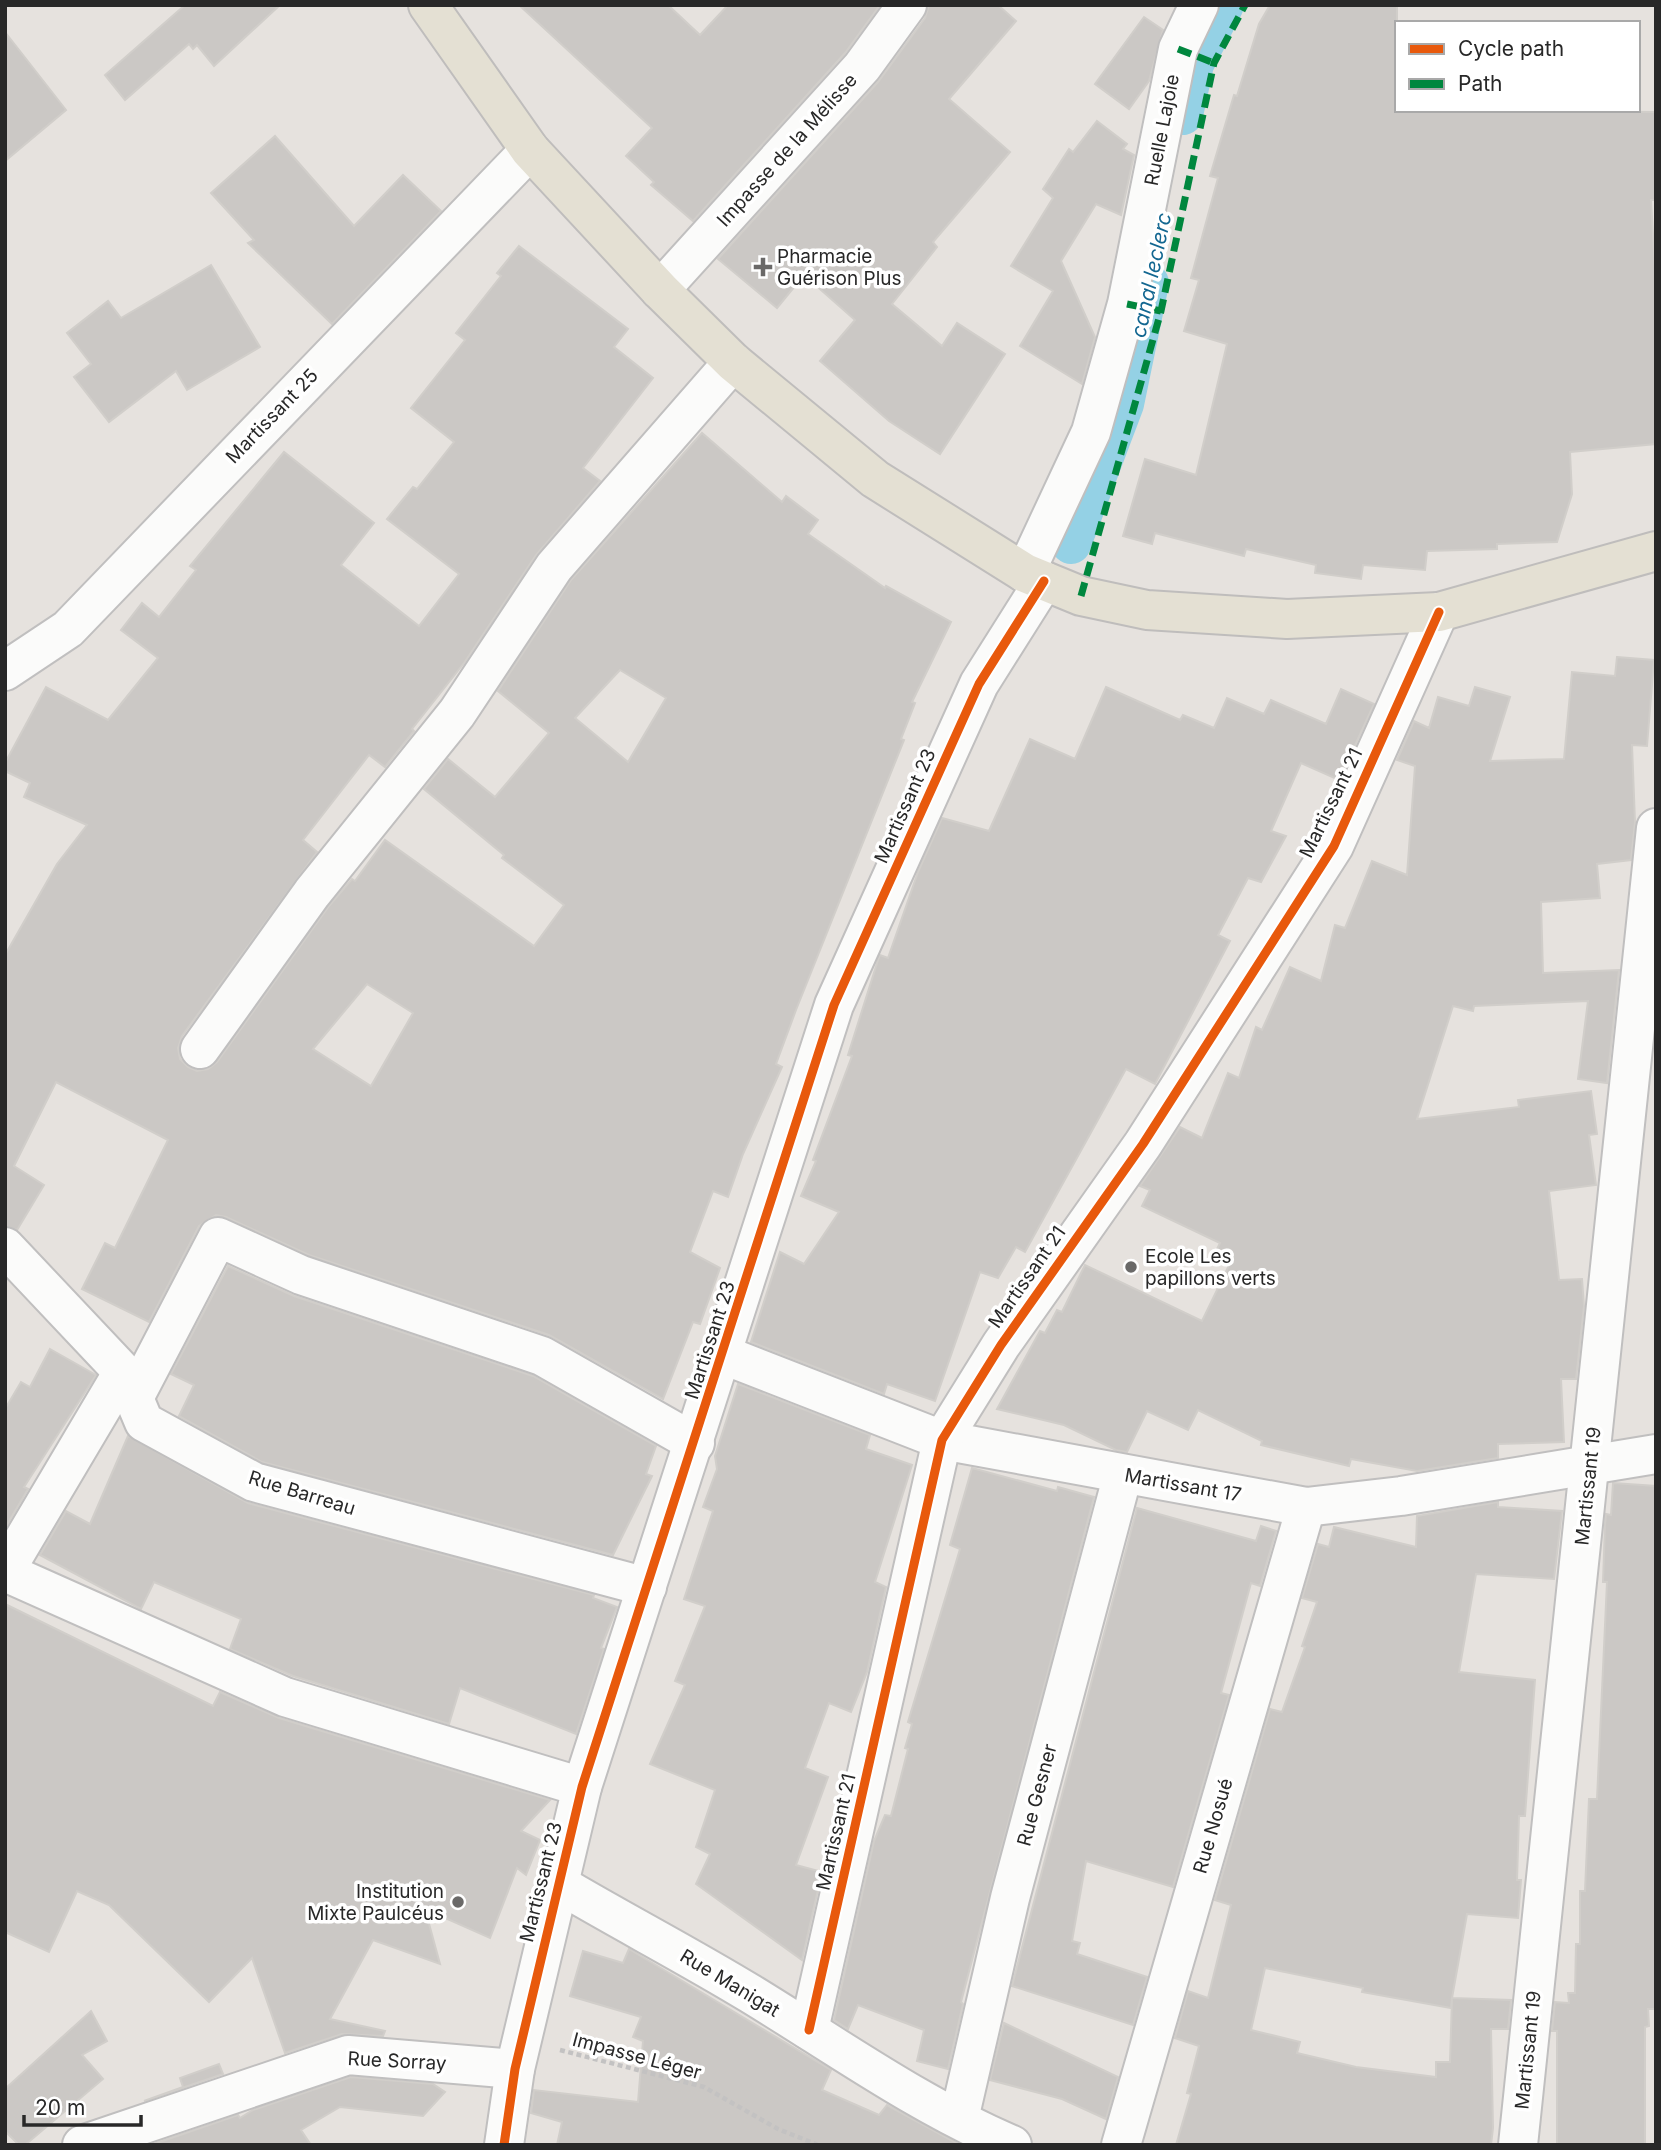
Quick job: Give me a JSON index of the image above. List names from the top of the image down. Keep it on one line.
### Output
{"streets":{"street":["Ruelle Lajoie","Impasse de la Mélisse","Martissant 25","Martissant 21","Martissant 23","Martissant 17","Martissant 19","Rue Barreau","Rue Gesner","Rue Nosué","Rue Manigat","Rue Sorray"],"path":["Impasse Léger"]},"crossings":[["Ruelle Lajoie","Martissant 23"],["Martissant 21","Martissant 17"],["Martissant 21","Rue Manigat"],["Martissant 23","Martissant 17"],["Martissant 23","Rue Barreau"],["Martissant 23","Rue Manigat"],["Martissant 23","Impasse Léger"],["Martissant 23","Rue Sorray"],["Martissant 17","Martissant 19"],["Martissant 17","Rue Gesner"],["Martissant 17","Rue Nosué"],["Rue Gesner","Rue Manigat"],["Impasse Léger","Rue Sorray"]],"water":["canal leclerc"],"places":{"health":["Pharmacie Guérison Plus"],"other":["Ecole Les papillons verts","Institution Mixte Paulcéus"]},"legend":["Cycle path","Path"],"scale_bar":"20 m"}
